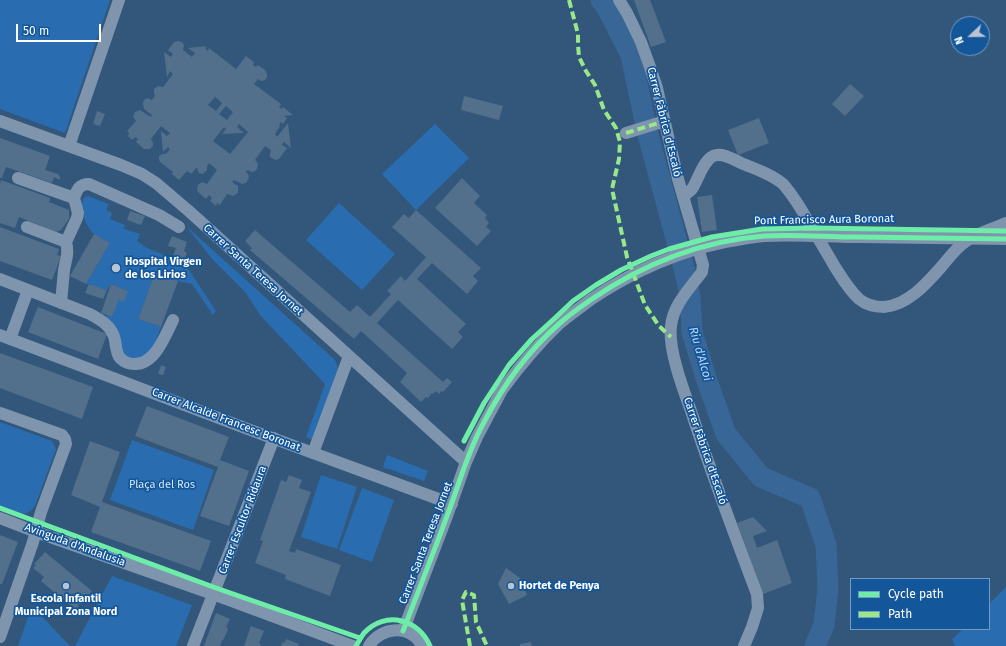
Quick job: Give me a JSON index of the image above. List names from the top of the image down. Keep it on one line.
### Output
{"streets":{"street":["Carrer Fàbrica d'Escaló","Pont Francisco Aura Boronat","Carrer Santa Teresa Jornet","Carrer Alcalde Francesc Boronat","Carrer Escultor Ridaura","Avinguda d'Andalusia"]},"crossings":[["Pont Francisco Aura Boronat","Carrer Santa Teresa Jornet"],["Carrer Santa Teresa Jornet","Carrer Alcalde Francesc Boronat"],["Carrer Alcalde Francesc Boronat","Carrer Escultor Ridaura"],["Carrer Escultor Ridaura","Avinguda d'Andalusia"]],"water":["Riu d'Alcoi"],"parks":["Plaça del Ros"],"places":["Hospital Virgen de los Lirios","Escola Infantil Municipal Zona Nord","Hortet de Penya"],"legend":["Cycle path","Path"],"scale_bar":"50 m","north":"left"}
